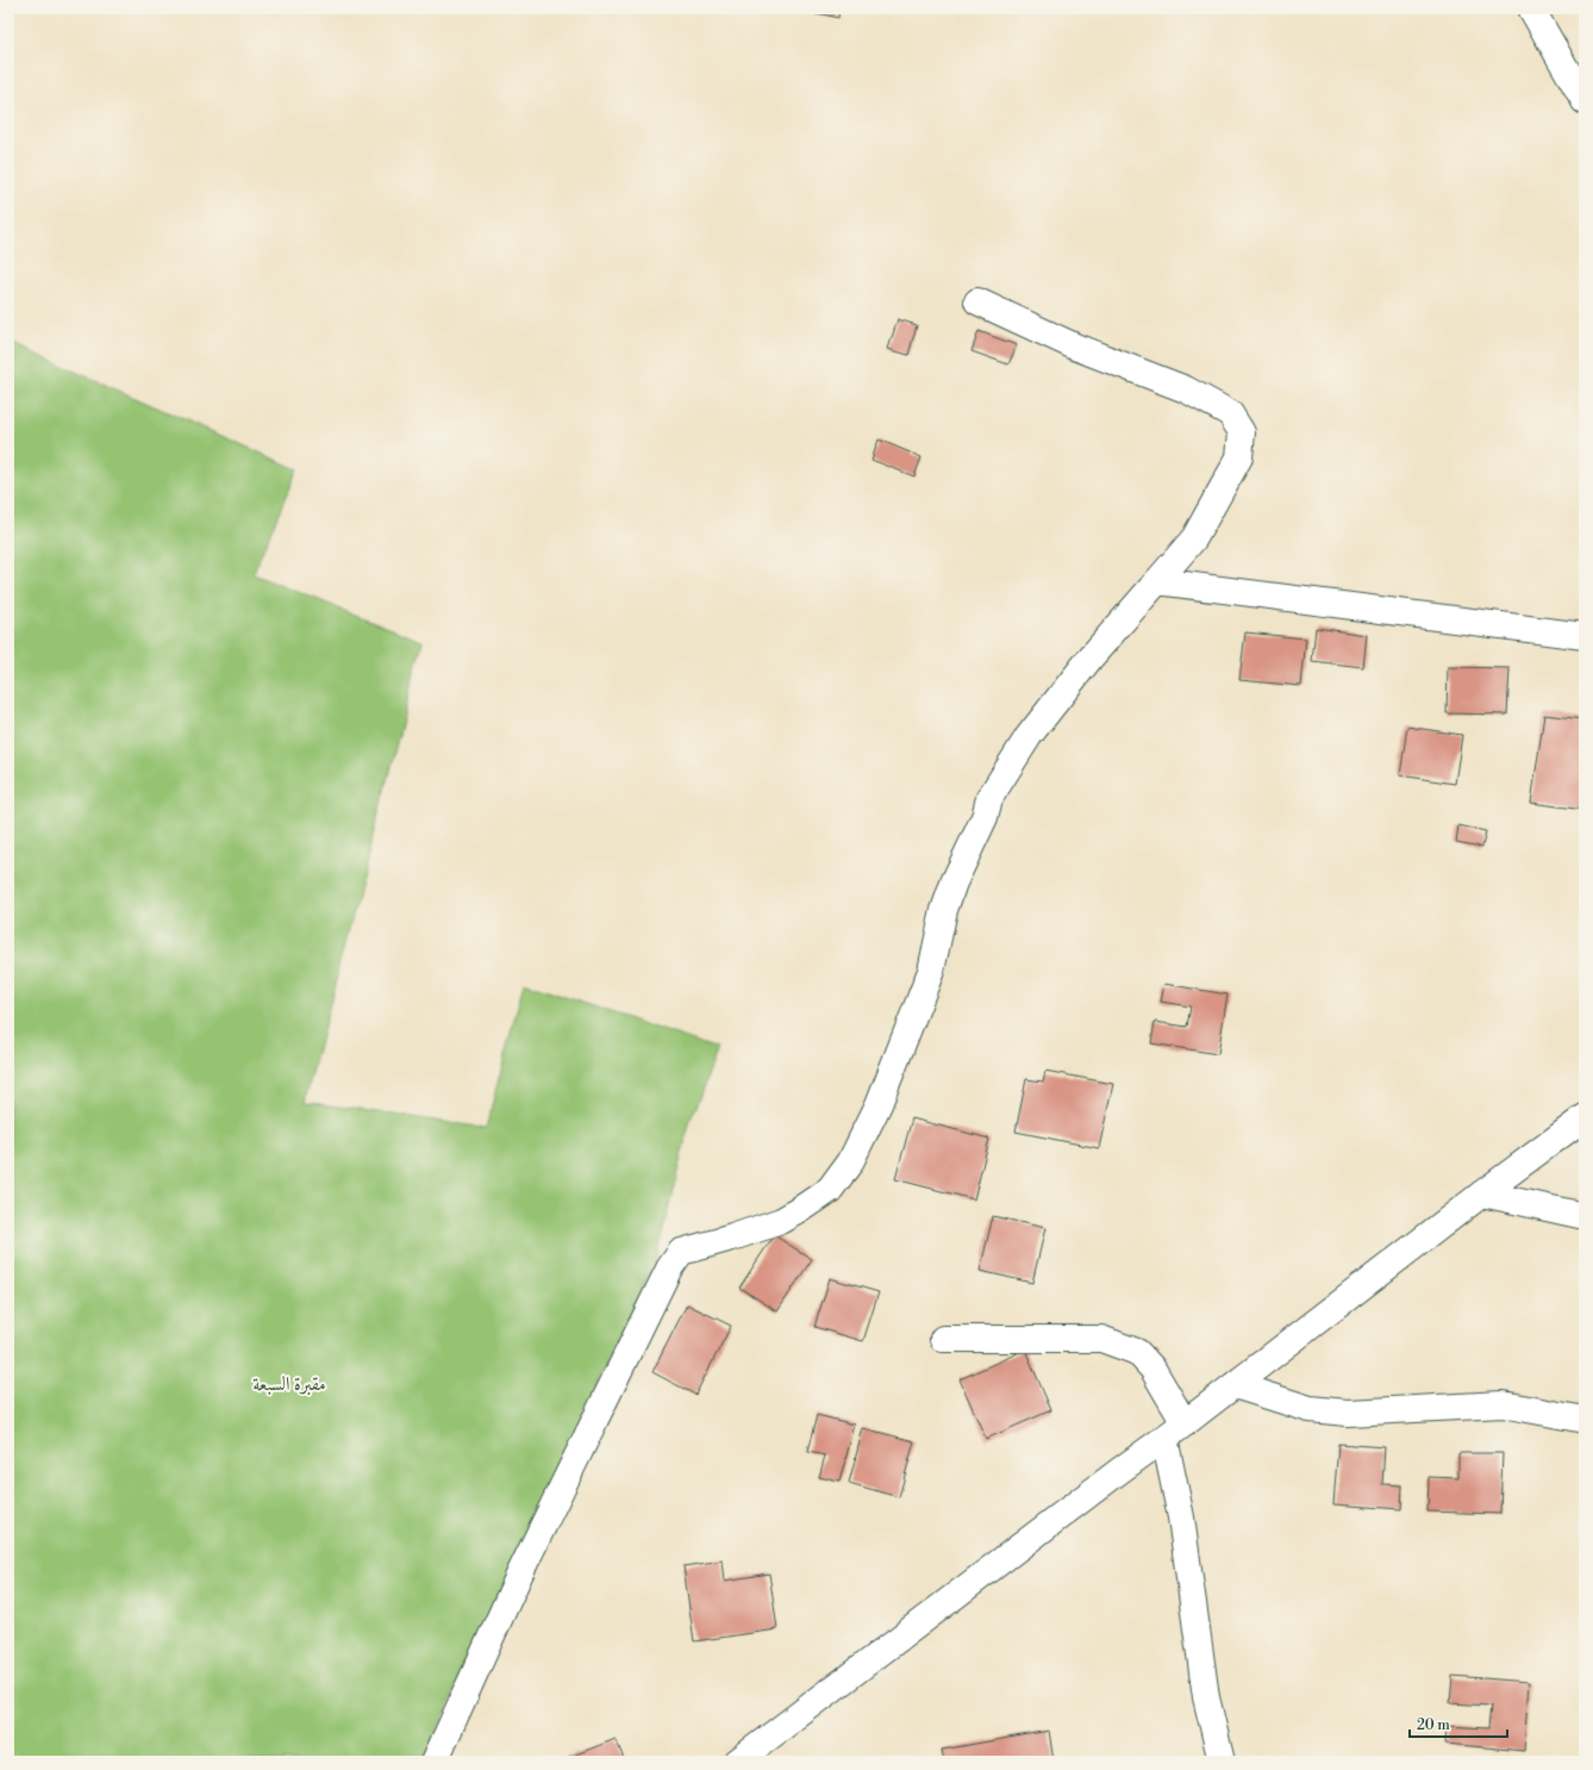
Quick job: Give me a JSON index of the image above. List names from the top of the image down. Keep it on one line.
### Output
{"parks":["مقبرة السبعة"],"scale_bar":"20 m"}
